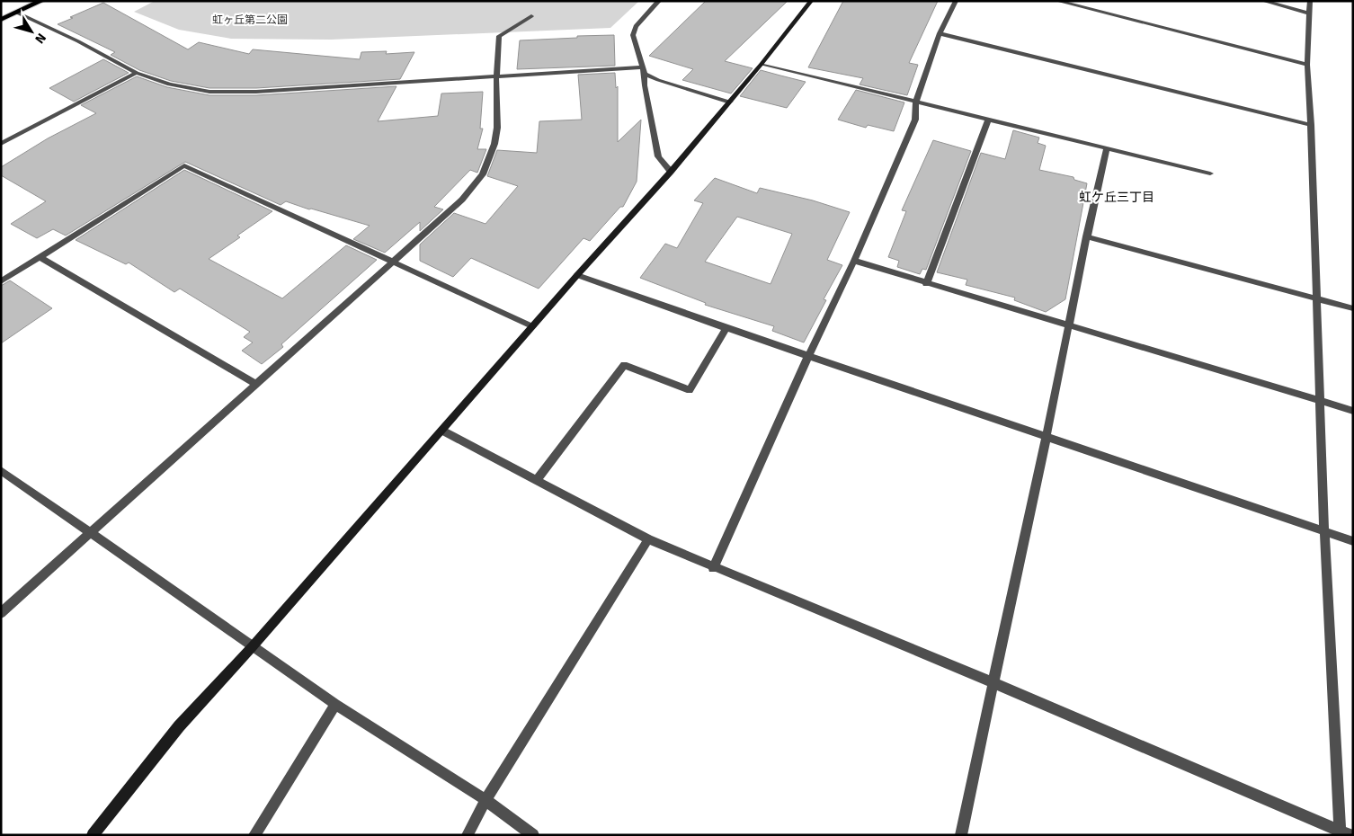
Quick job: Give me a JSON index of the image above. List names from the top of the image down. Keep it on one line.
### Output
{"districts":["虹ケ丘三丁目"],"parks":["虹ヶ丘第二公園"],"north":"bottom right"}
